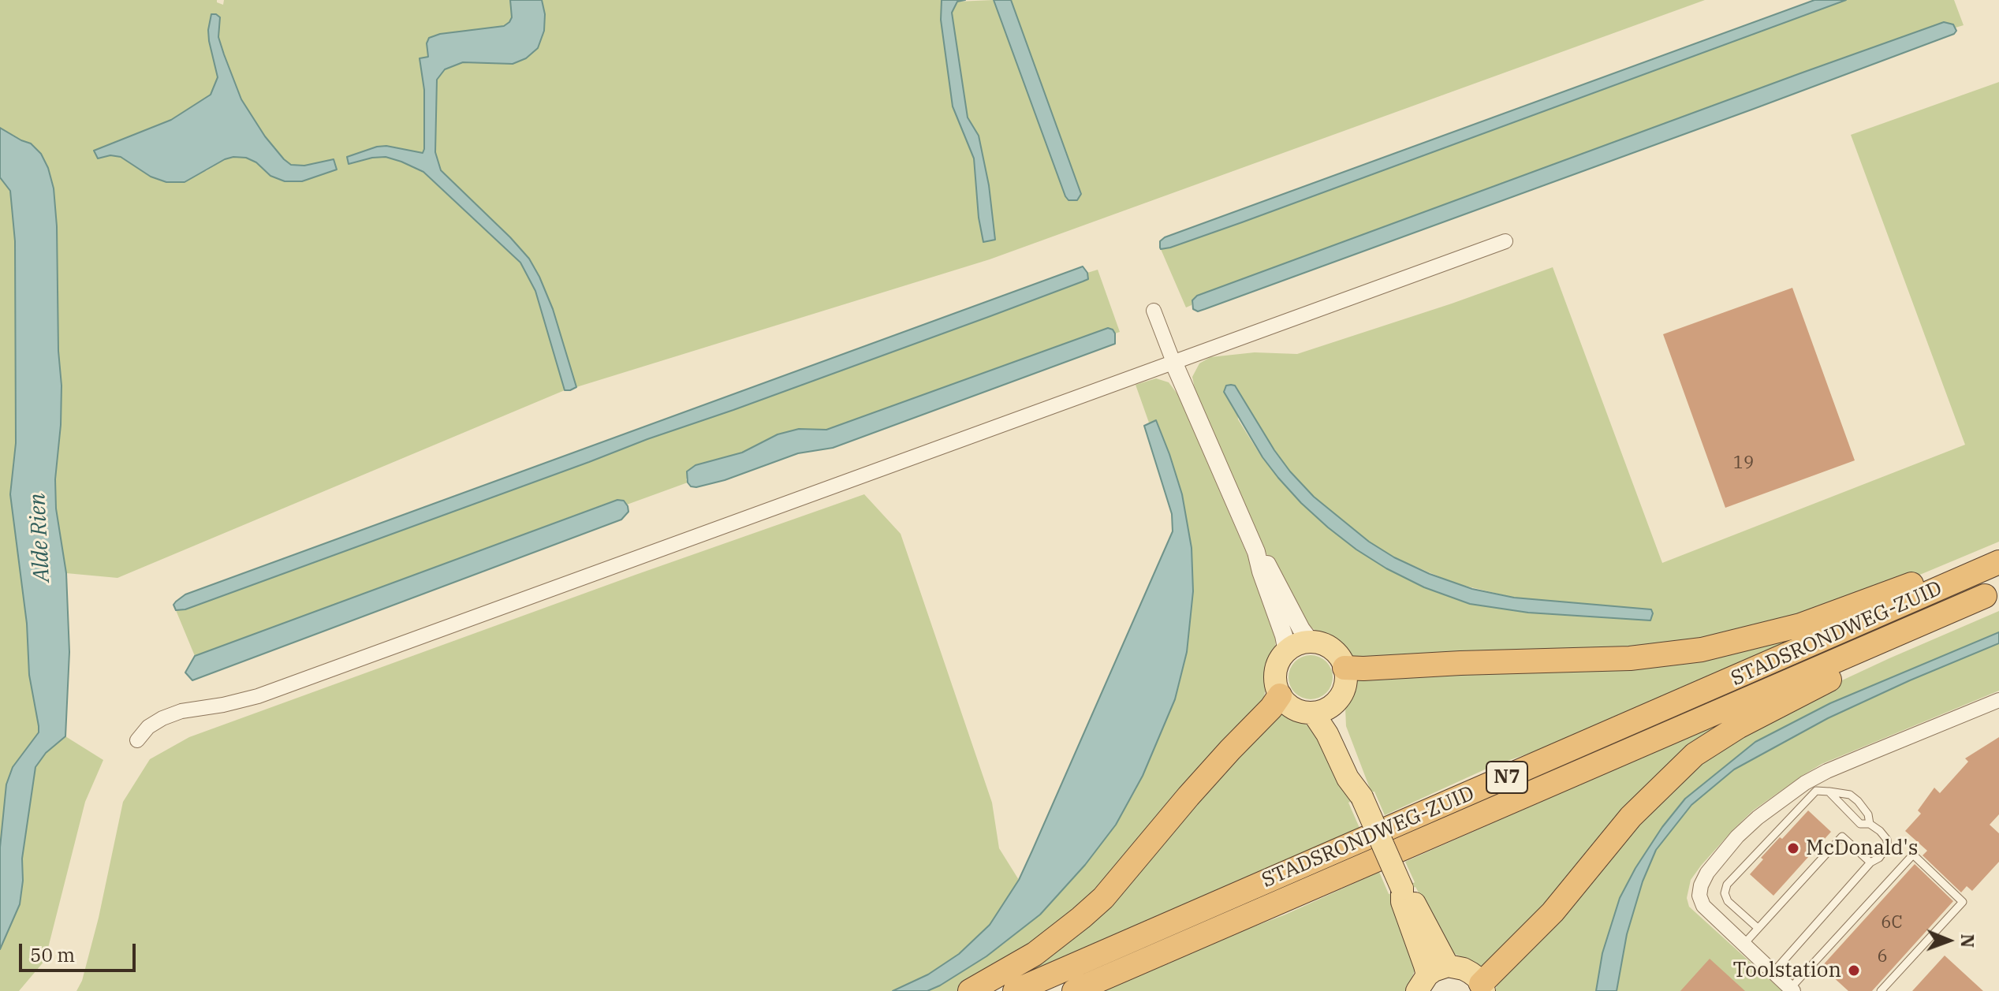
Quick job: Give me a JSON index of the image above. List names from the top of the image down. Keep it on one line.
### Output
{"streets":{"highway":["STADSRONDWEG-ZUID","N7"]},"crossings":[["STADSRONDWEG-ZUID","N7"]],"water":["Alde Rien"],"places":["McDonald's","Toolstation"],"house_numbers":["19","6C","6"],"scale_bar":"50 m","north":"right"}
